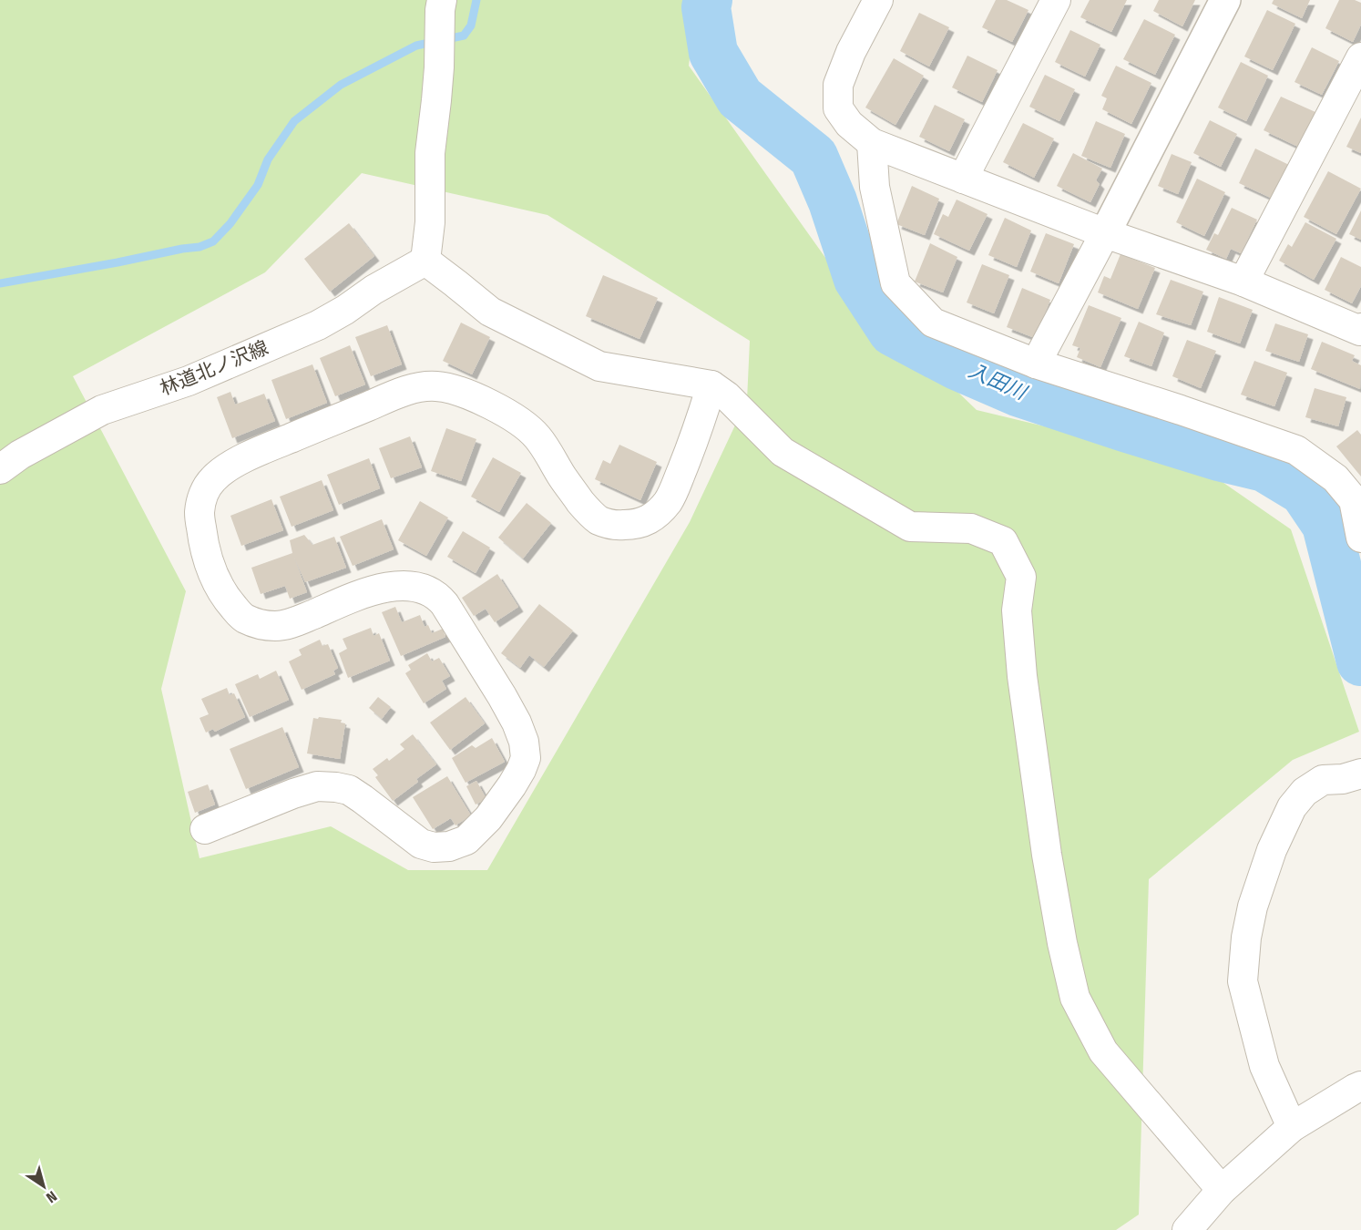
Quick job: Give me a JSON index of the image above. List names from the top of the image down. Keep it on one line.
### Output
{"streets":{"street":["林道北ノ沢線"]},"water":["入田川"],"north":"bottom right"}
